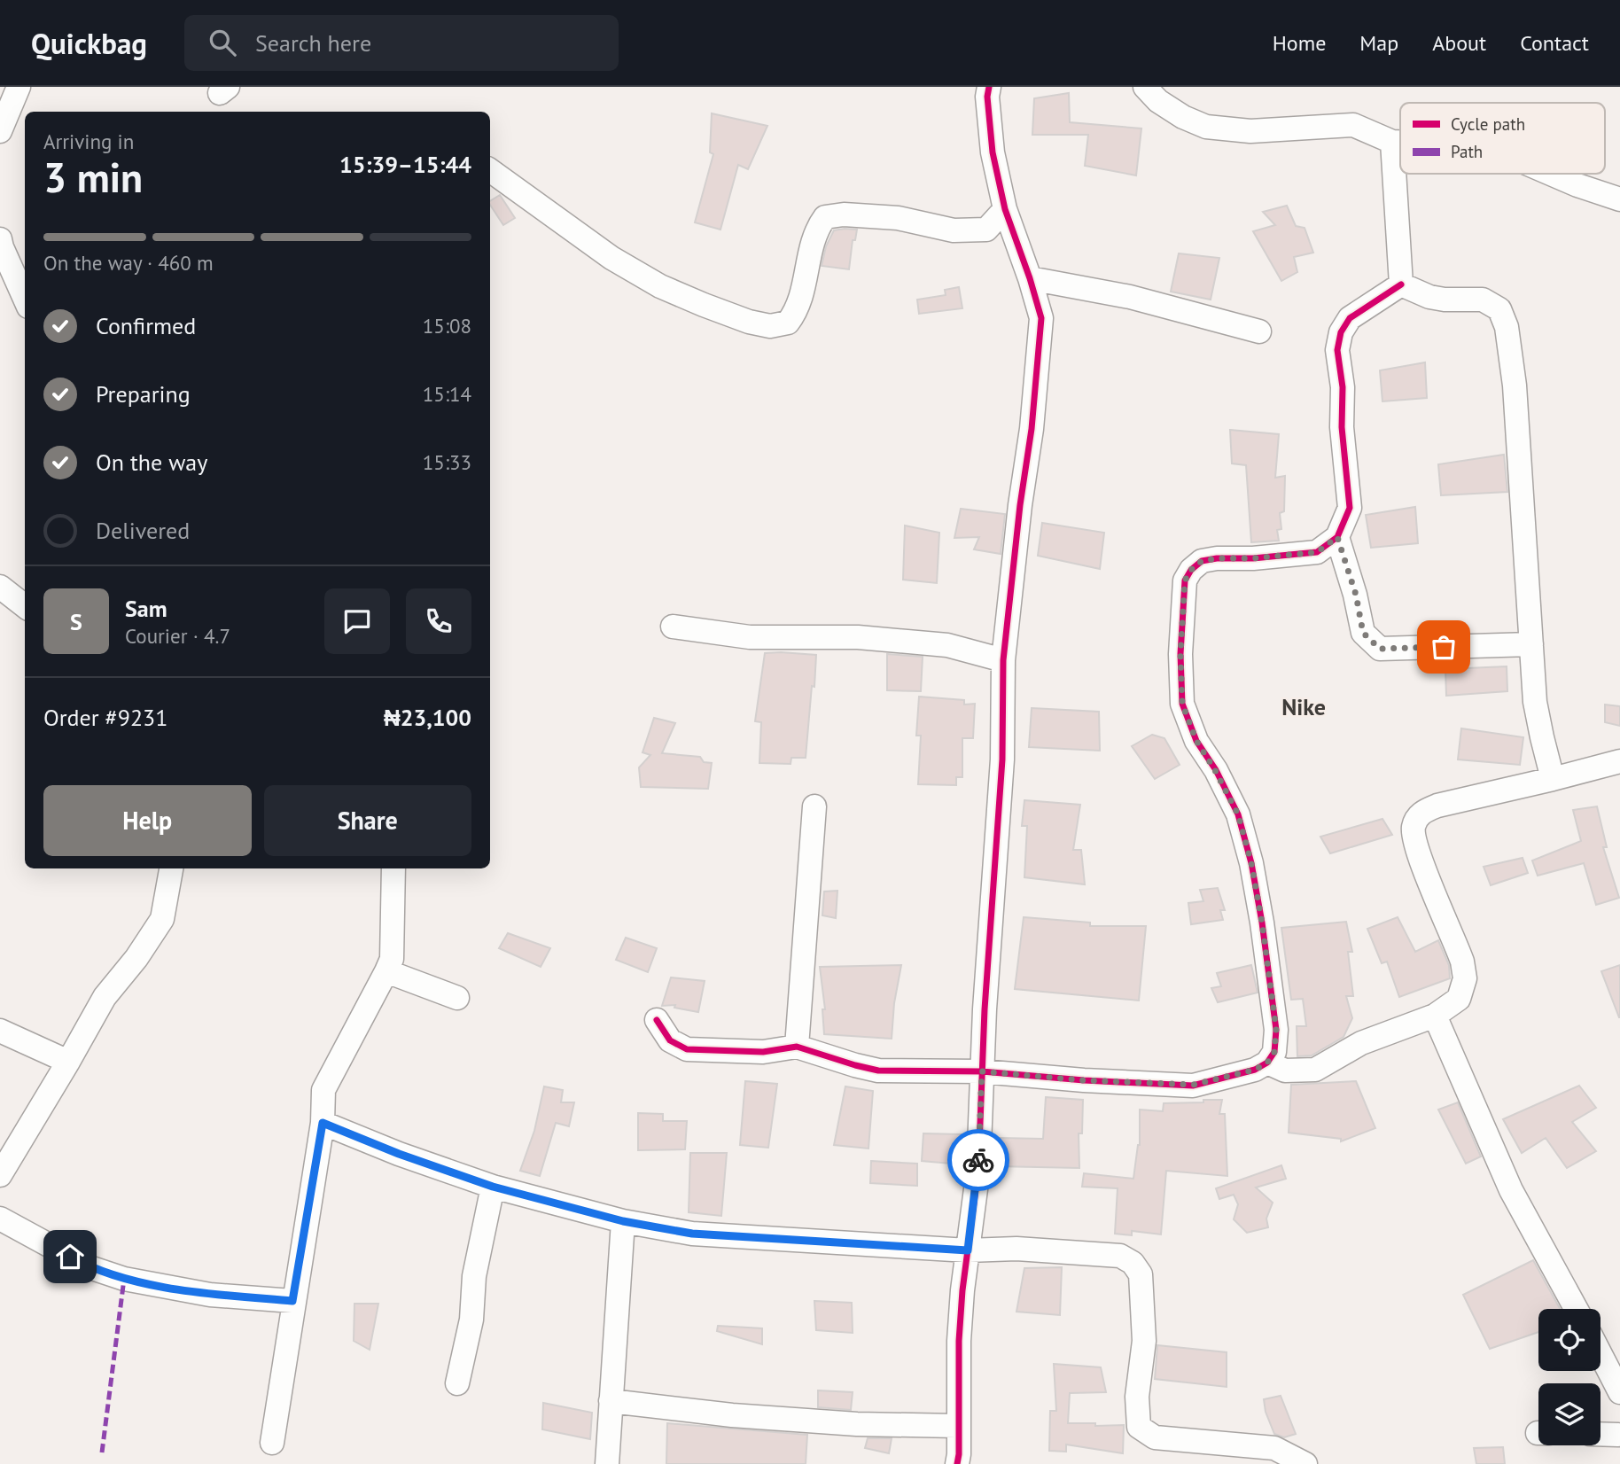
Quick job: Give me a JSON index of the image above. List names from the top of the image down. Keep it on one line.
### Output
{"districts":["Nike"],"legend":["Cycle path","Path"],"page":{"header":"Quickbag","search":"Search here","nav":["Home","Map","About","Contact"],"heading":["3 min","Arriving in","15:39–15:44"],"panel":["Sam","Courier · 4.7","Order #9231","₦23,100"],"bar":"On the way · 460 m","list":[["Confirmed","15:08"],["Preparing","15:14"],["On the way","15:33"],"Delivered"],"round":"S","buttons":["Help","Share"]}}
